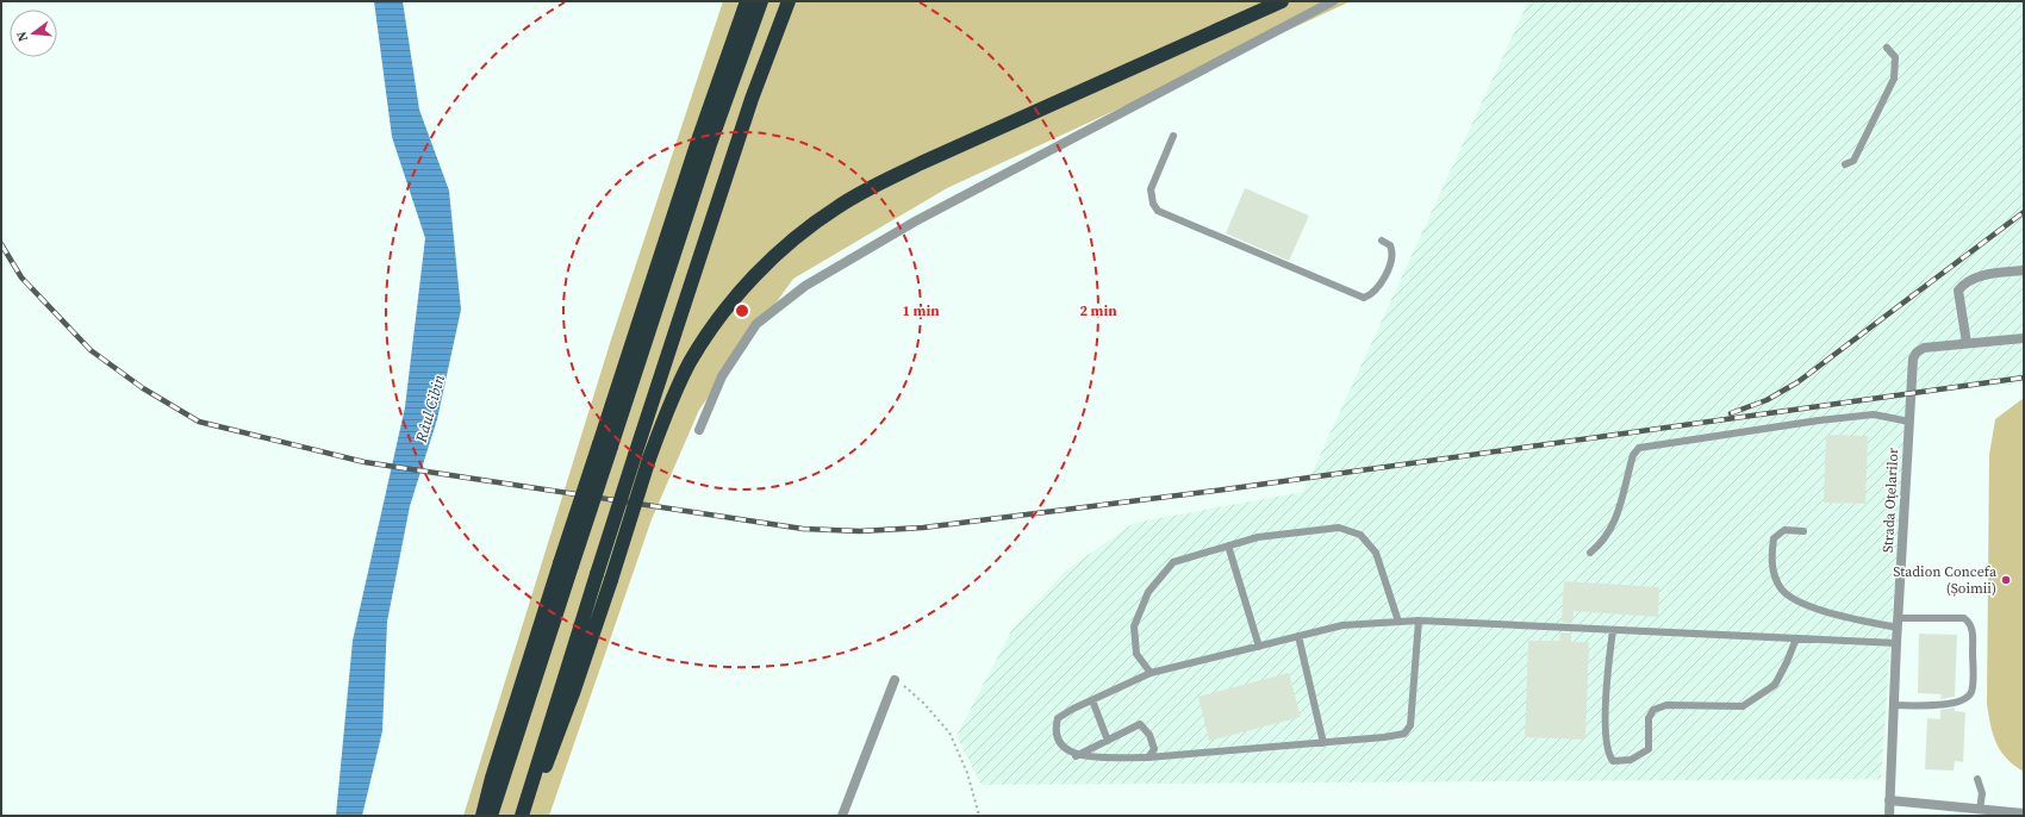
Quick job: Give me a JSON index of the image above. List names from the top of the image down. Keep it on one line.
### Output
{"streets":{"street":["Strada Oțelarilor"]},"water":["Râul Cibin"],"places":["Stadion Concefa (Șoimii)"],"north":"left","rings":["1 min","2 min"]}
